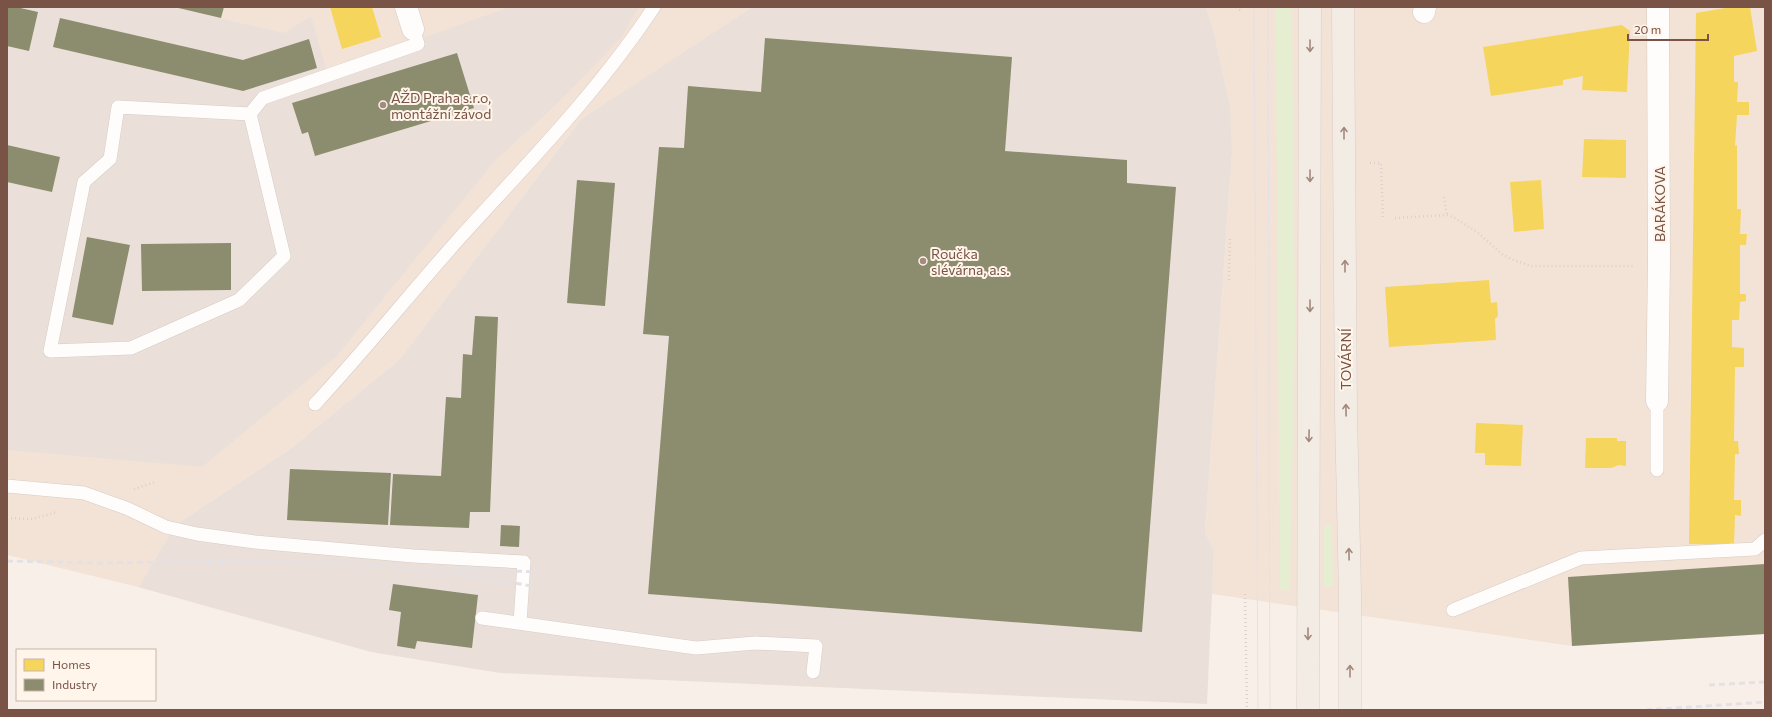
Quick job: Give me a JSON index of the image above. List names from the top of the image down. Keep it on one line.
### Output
{"streets":{"main road":["TOVÁRNÍ"],"street":["BARÁKOVA"]},"places":["AŽD Praha s.r.o, montážní závod","Roučka slévárna, a.s."],"legend":["Homes","Industry"],"scale_bar":"20 m"}
